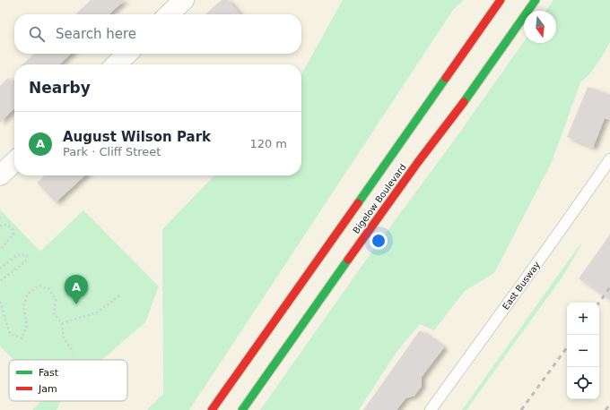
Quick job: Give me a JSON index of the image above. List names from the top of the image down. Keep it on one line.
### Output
{"streets":{"main road":["Bigelow Boulevard"],"lane":["East Busway"]},"legend":["Fast","Jam"],"north":"bottom","page":{"search":"Search here","heading":"Nearby","list":[{"mark":"A","name":"August Wilson Park","note":"Park · Cliff Street","value":"120 m"}],"pins":"A","map_buttons":["+","−"]}}
